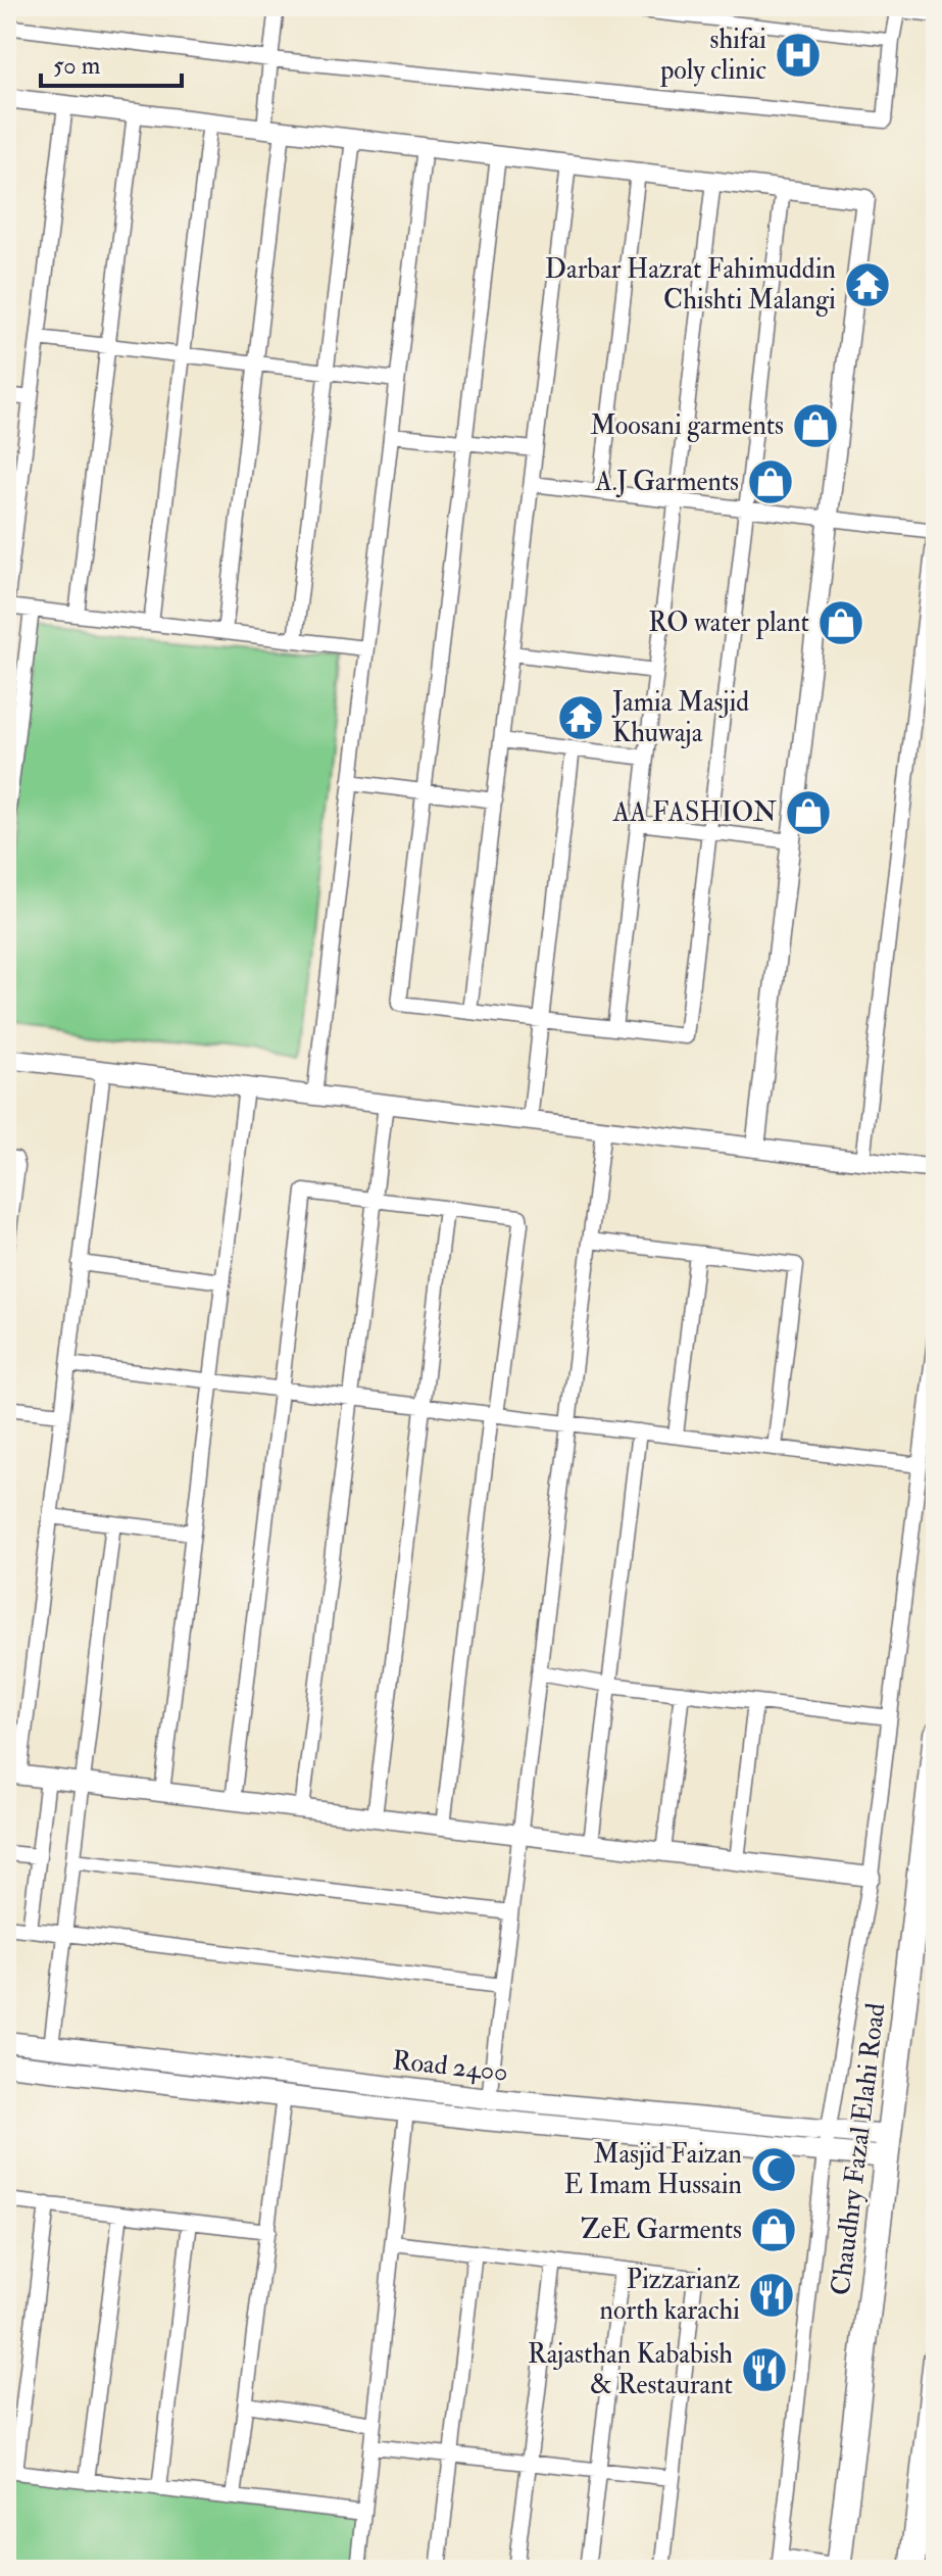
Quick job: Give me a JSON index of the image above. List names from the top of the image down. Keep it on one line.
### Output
{"streets":{"main road":["Road 2400","Chaudhry Fazal Elahi Road"]},"crossings":[["Road 2400","Chaudhry Fazal Elahi Road"]],"places":{"hospital":["shifai poly clinic"],"temple":["Darbar Hazrat Fahimuddin Chishti Malangi","Jamia Masjid Khuwaja"],"shop":["Moosani garments","A.J Garments","RO water plant","AA FASHION","ZeE Garments"],"mosque":["Masjid Faizan E Imam Hussain"],"restaurant":["Pizzarianz north karachi","Rajasthan Kababish & Restaurant"]},"scale_bar":"50 m"}
